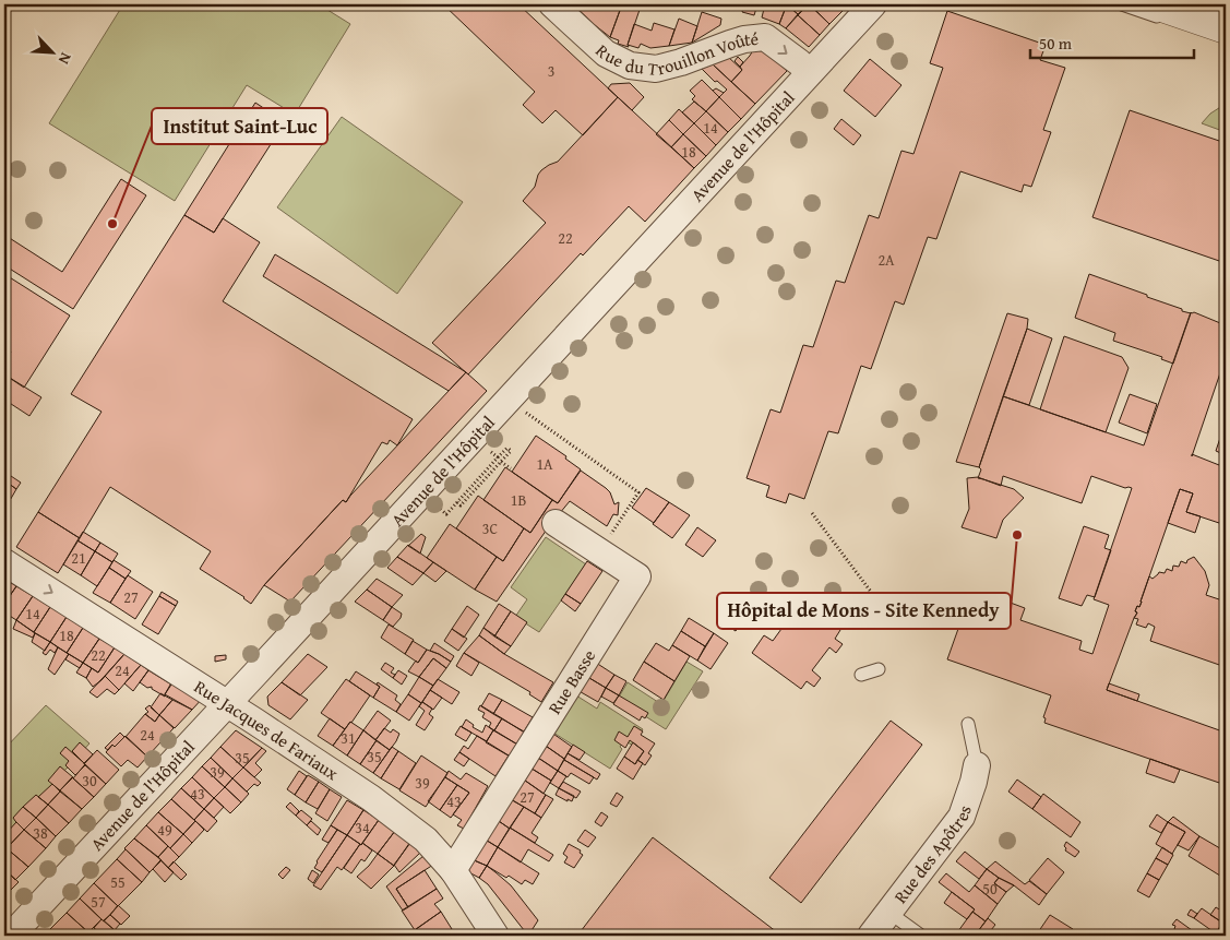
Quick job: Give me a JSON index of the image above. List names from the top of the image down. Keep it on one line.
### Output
{"streets":{"street":["Rue du Trouillon Voûté","Avenue de l'Hôpital","Rue Basse","Rue Jacques de Fariaux","Rue des Apôtres"]},"crossings":[["Rue du Trouillon Voûté","Avenue de l'Hôpital"],["Avenue de l'Hôpital","Rue Jacques de Fariaux"],["Rue Basse","Rue Jacques de Fariaux"]],"one_way":["Rue du Trouillon Voûté","Rue Jacques de Fariaux"],"places":["Institut Saint-Luc","Hôpital de Mons - Site Kennedy"],"house_numbers":["3","14","18","22","2A","1A","1B","3C","21","27","14","18","22","24","24","31","35","35","39","30","39","43","27","43","34","49","38","55","50","57"],"scale_bar":"50 m","north":"bottom right"}
